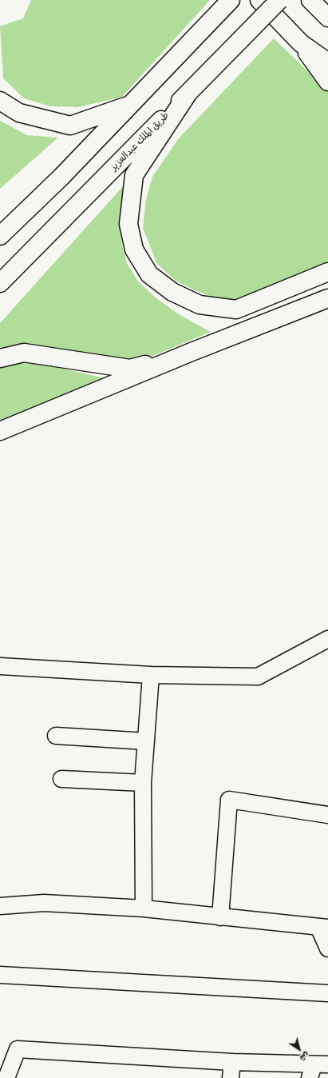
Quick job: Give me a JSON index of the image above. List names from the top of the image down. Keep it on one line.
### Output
{"streets":{"highway":["طريق الملك عبدالعزيز"]},"north":"bottom right"}
